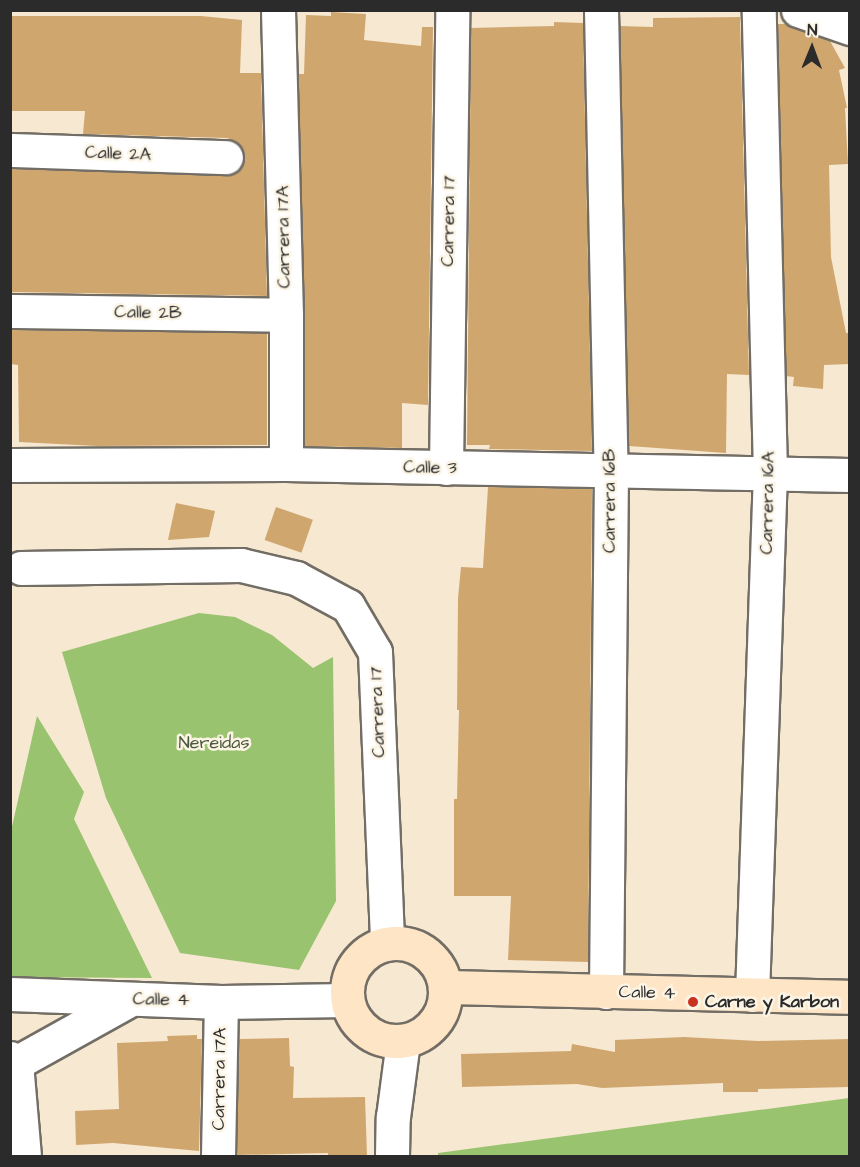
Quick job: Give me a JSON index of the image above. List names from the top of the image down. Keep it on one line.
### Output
{"streets":{"main road":["Calle 4"],"street":["Calle 2A","Carrera 17","Carrera 17A","Calle 2B","Calle 3","Carrera 16B","Carrera 16A"]},"crossings":[["Carrera 17","Calle 3"],["Carrera 17","Calle 4"],["Carrera 17A","Calle 2B"],["Carrera 17A","Calle 3"],["Carrera 17A","Calle 4"],["Calle 3","Carrera 16B"],["Calle 3","Carrera 16A"],["Carrera 16B","Calle 4"],["Carrera 16A","Calle 4"]],"parks":["Nereidas"],"places":["Carne y Karbon"],"north":"top"}
